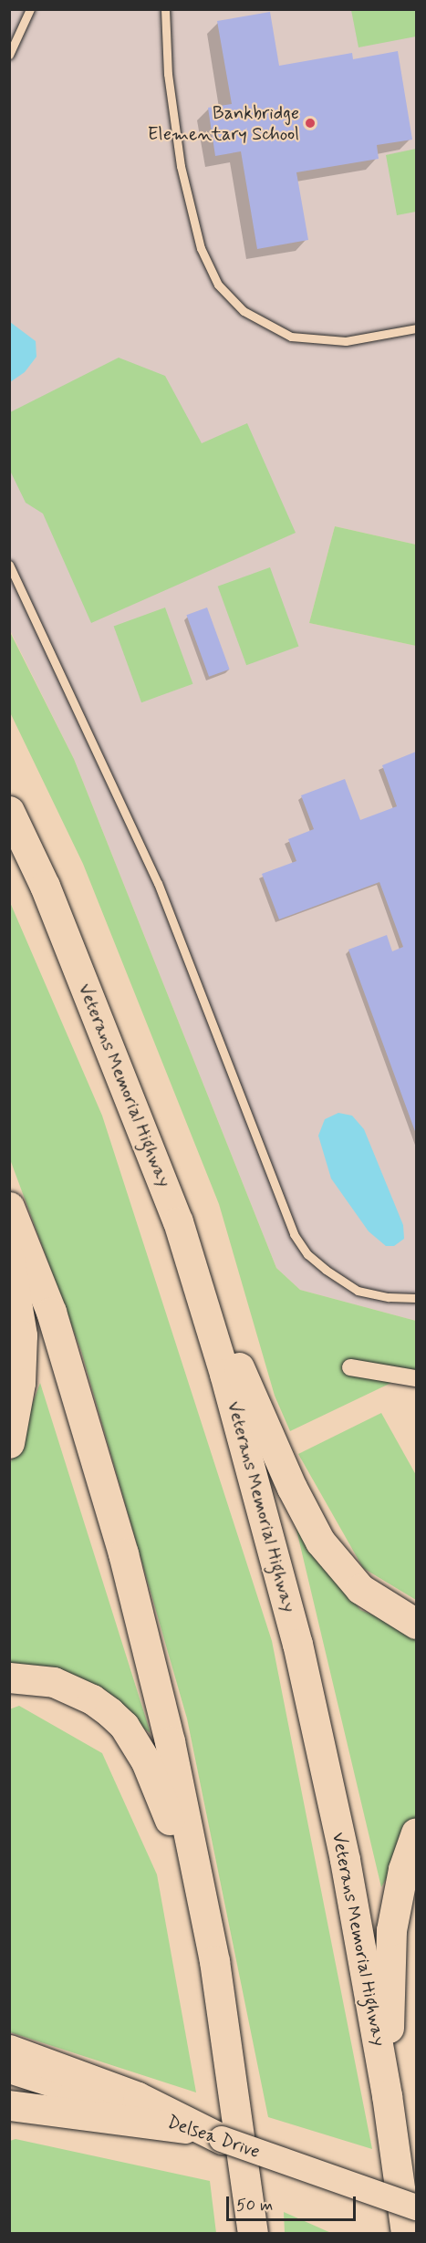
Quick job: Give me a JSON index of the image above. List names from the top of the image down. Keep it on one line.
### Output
{"streets":{"highway":["Veterans Memorial Highway"],"main road":["Delsea Drive"]},"places":["Bankbridge Elementary School"],"scale_bar":"50 m"}
